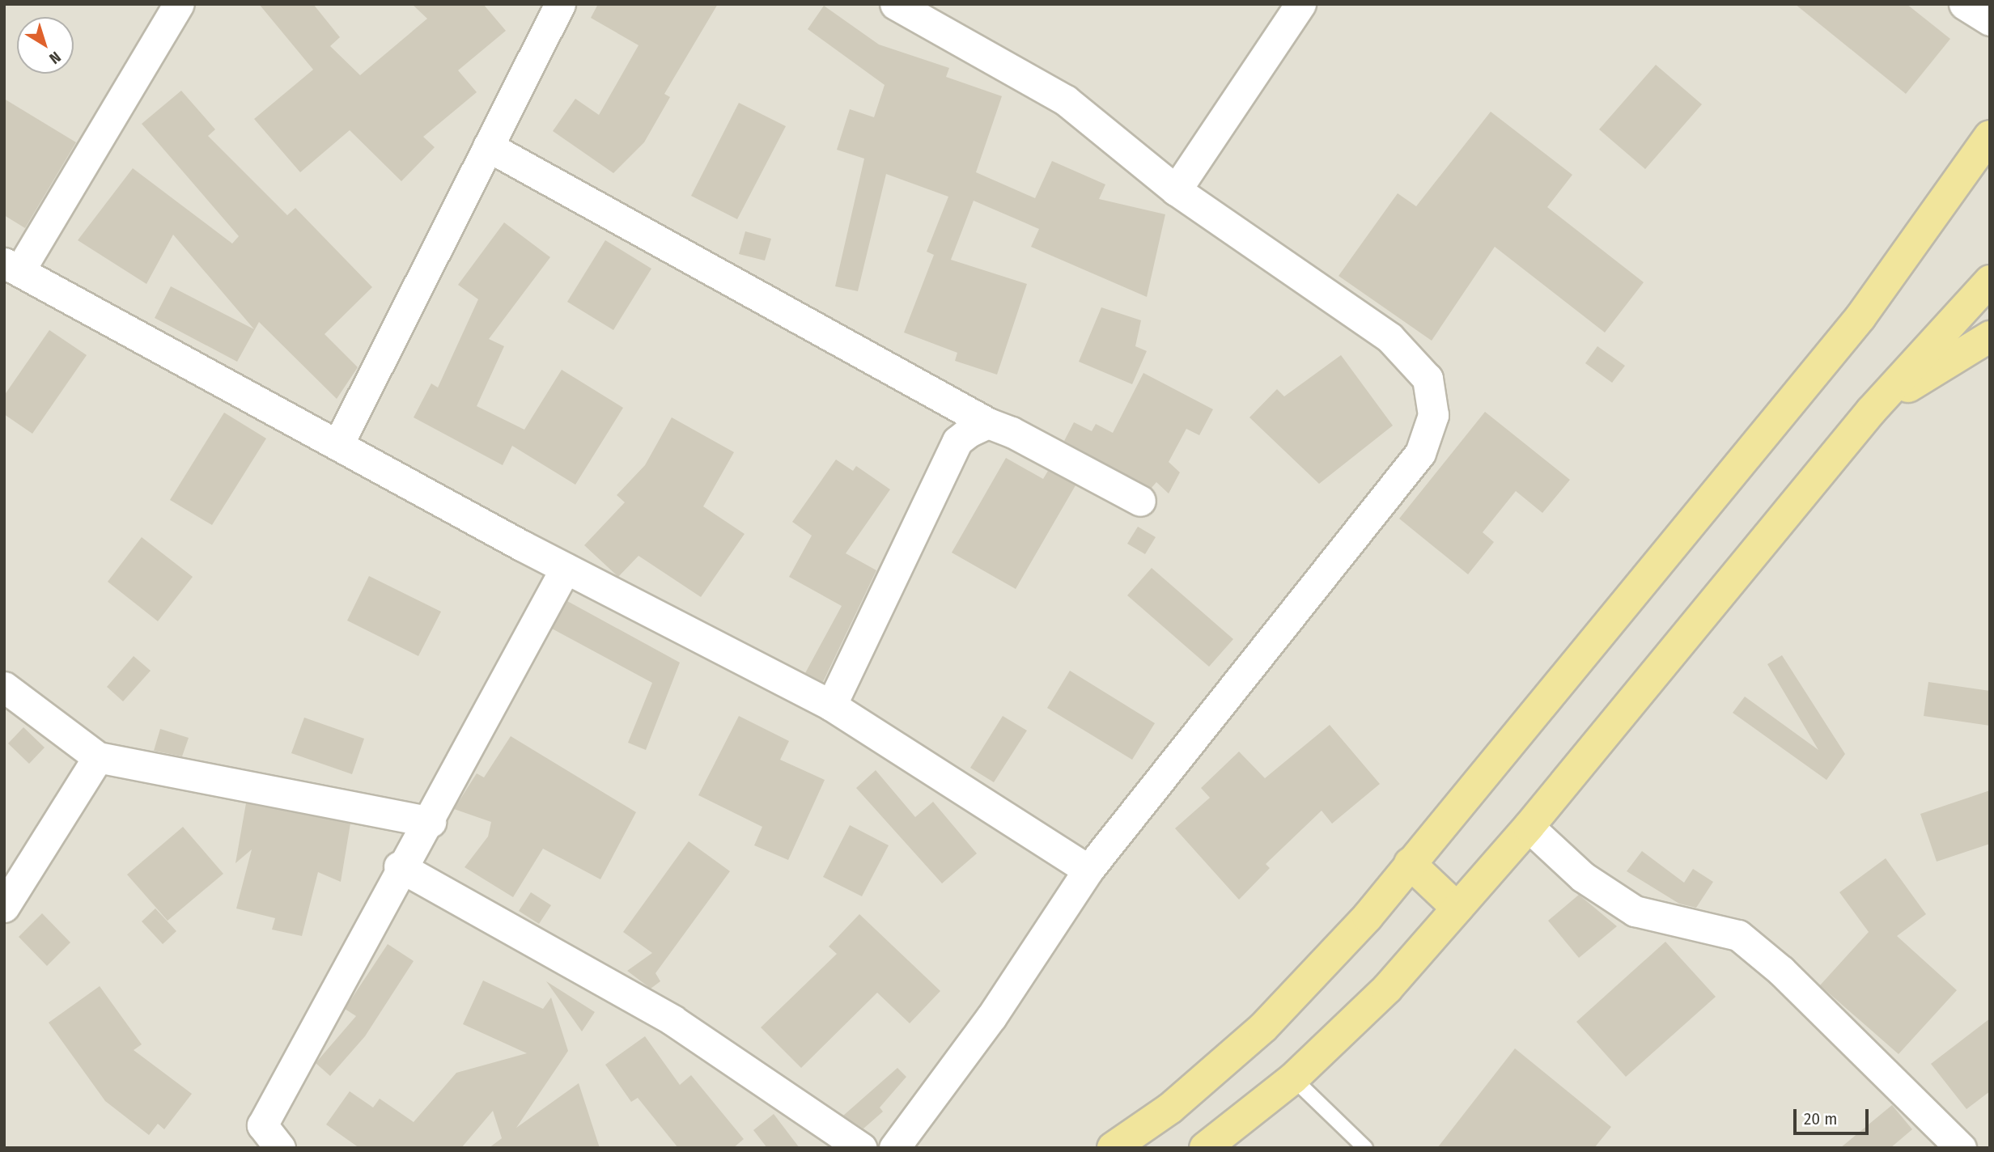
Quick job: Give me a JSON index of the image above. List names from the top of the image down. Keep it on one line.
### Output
{"scale_bar":"20 m","north":"bottom right"}
